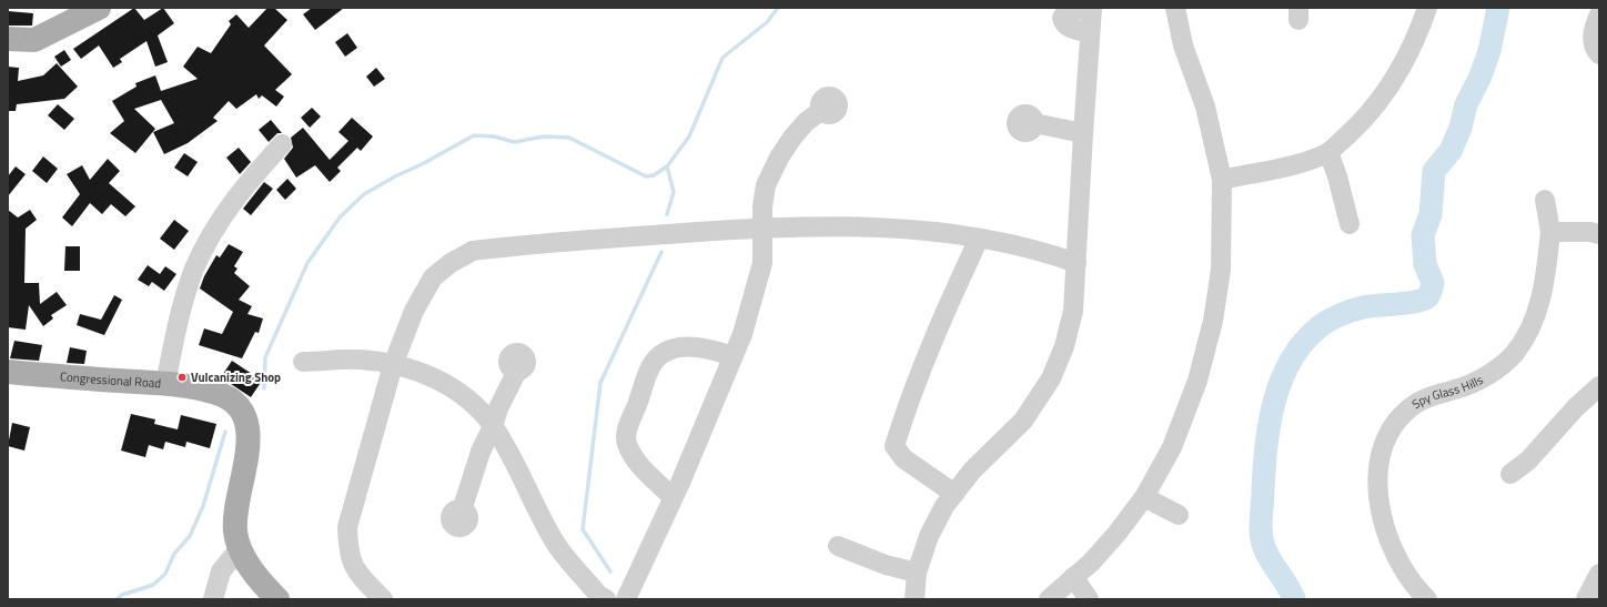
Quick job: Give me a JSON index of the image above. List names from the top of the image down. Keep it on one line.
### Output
{"streets":{"main road":["Congressional Road"],"street":["Spy Glass Hills"]},"places":["Vulcanizing Shop"]}
